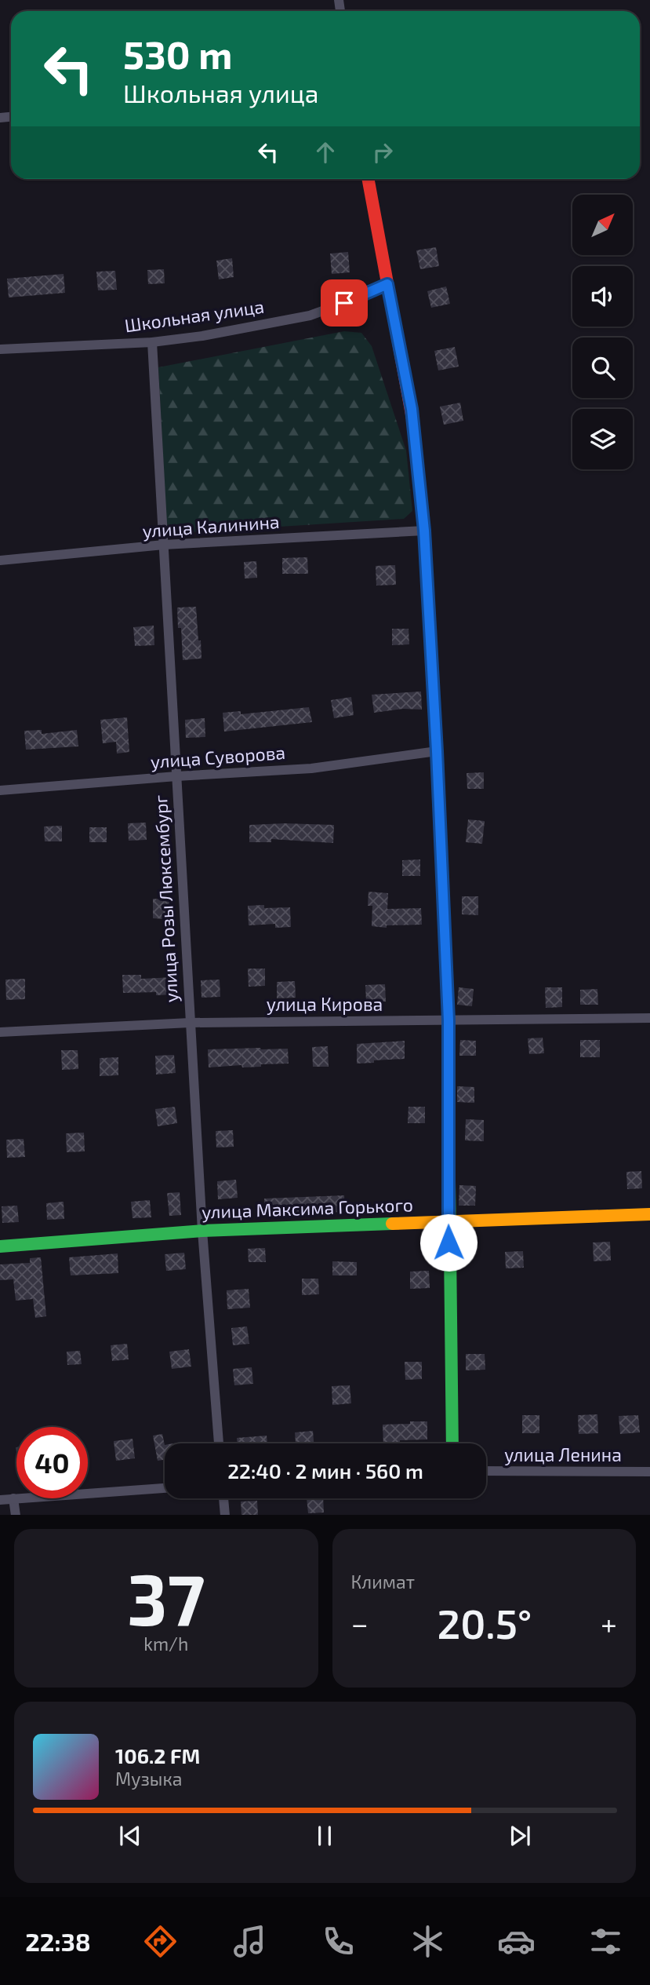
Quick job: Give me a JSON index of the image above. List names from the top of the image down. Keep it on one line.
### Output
{"streets":{"street":["Школьная улица","улица Калинина","улица Суворова","улица Розы Люксембург","улица Кирова","улица Максима Горького","улица Ленина"]},"crossings":[["Школьная улица","улица Розы Люксембург"],["улица Калинина","улица Розы Люксембург"],["улица Суворова","улица Розы Люксембург"],["улица Розы Люксембург","улица Кирова"],["улица Розы Люксембург","улица Максима Горького"]],"north":"top right","page":{"turn":["530 m","Школьная улица"],"limit":"40","trip":"22:40 · 2 мин · 560 m","tile":[["37","km/h"],"Климат"],"heat":["−","20.5°","+"],"song":["106.2 FM","Музыка"],"tabs":"22:38"}}
